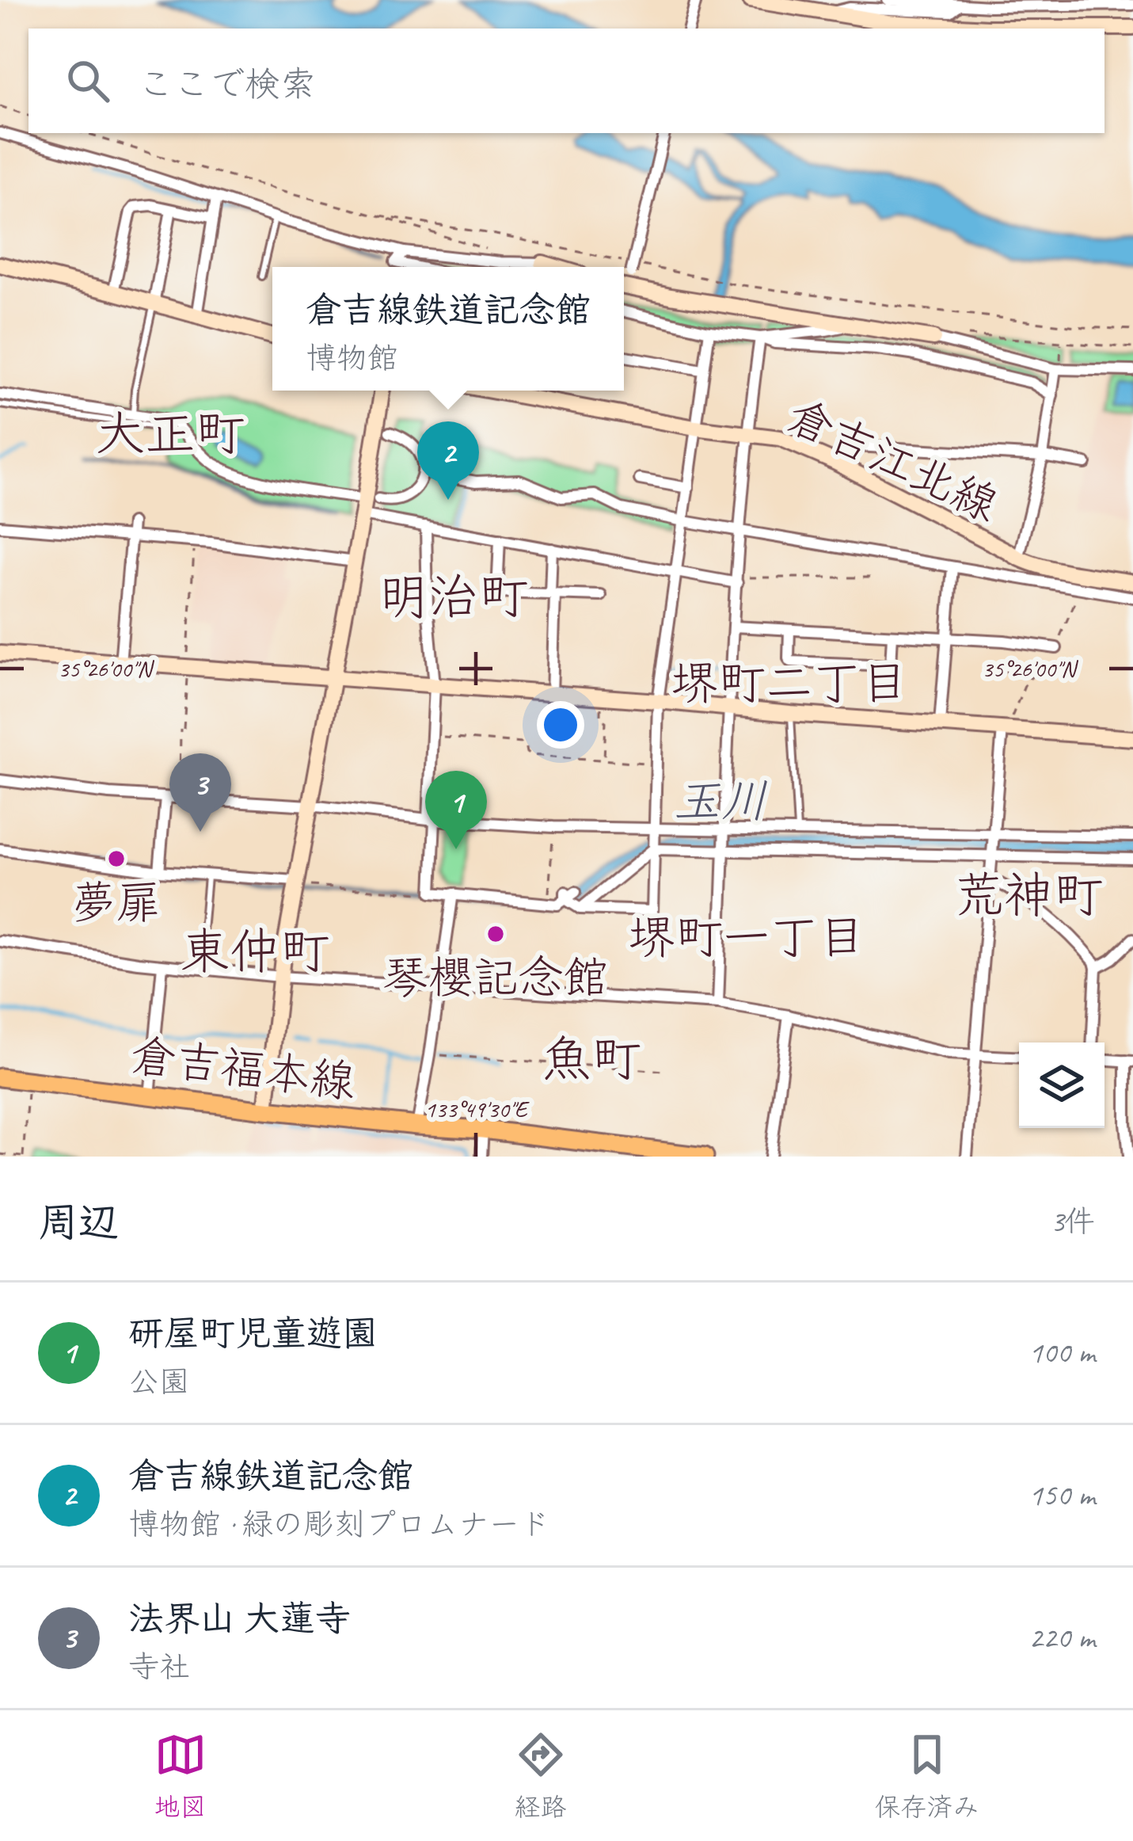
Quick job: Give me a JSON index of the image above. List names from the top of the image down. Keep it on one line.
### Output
{"streets":{"main road":["倉吉江北線","倉吉福本線"]},"districts":["大正町","明治町","堺町二丁目","荒神町","堺町一丁目","東仲町","魚町"],"water":["玉川"],"places":["夢扉","琴櫻記念館"],"page":{"search":"ここで検索","popup":["倉吉線鉄道記念館","博物館"],"pins":["2","3","1"],"heading":["周辺","3件"],"list":[{"mark":"1","name":"研屋町児童遊園","note":"公園","value":"100 m"},{"mark":"2","name":"倉吉線鉄道記念館","note":"博物館 · 緑の彫刻プロムナード","value":"150 m"},{"mark":"3","name":"法界山 大蓮寺","note":"寺社","value":"220 m"}],"nav":["地図","経路","保存済み"]},"coordinates":["35°26'00\"N","133°49'30\"E"]}
